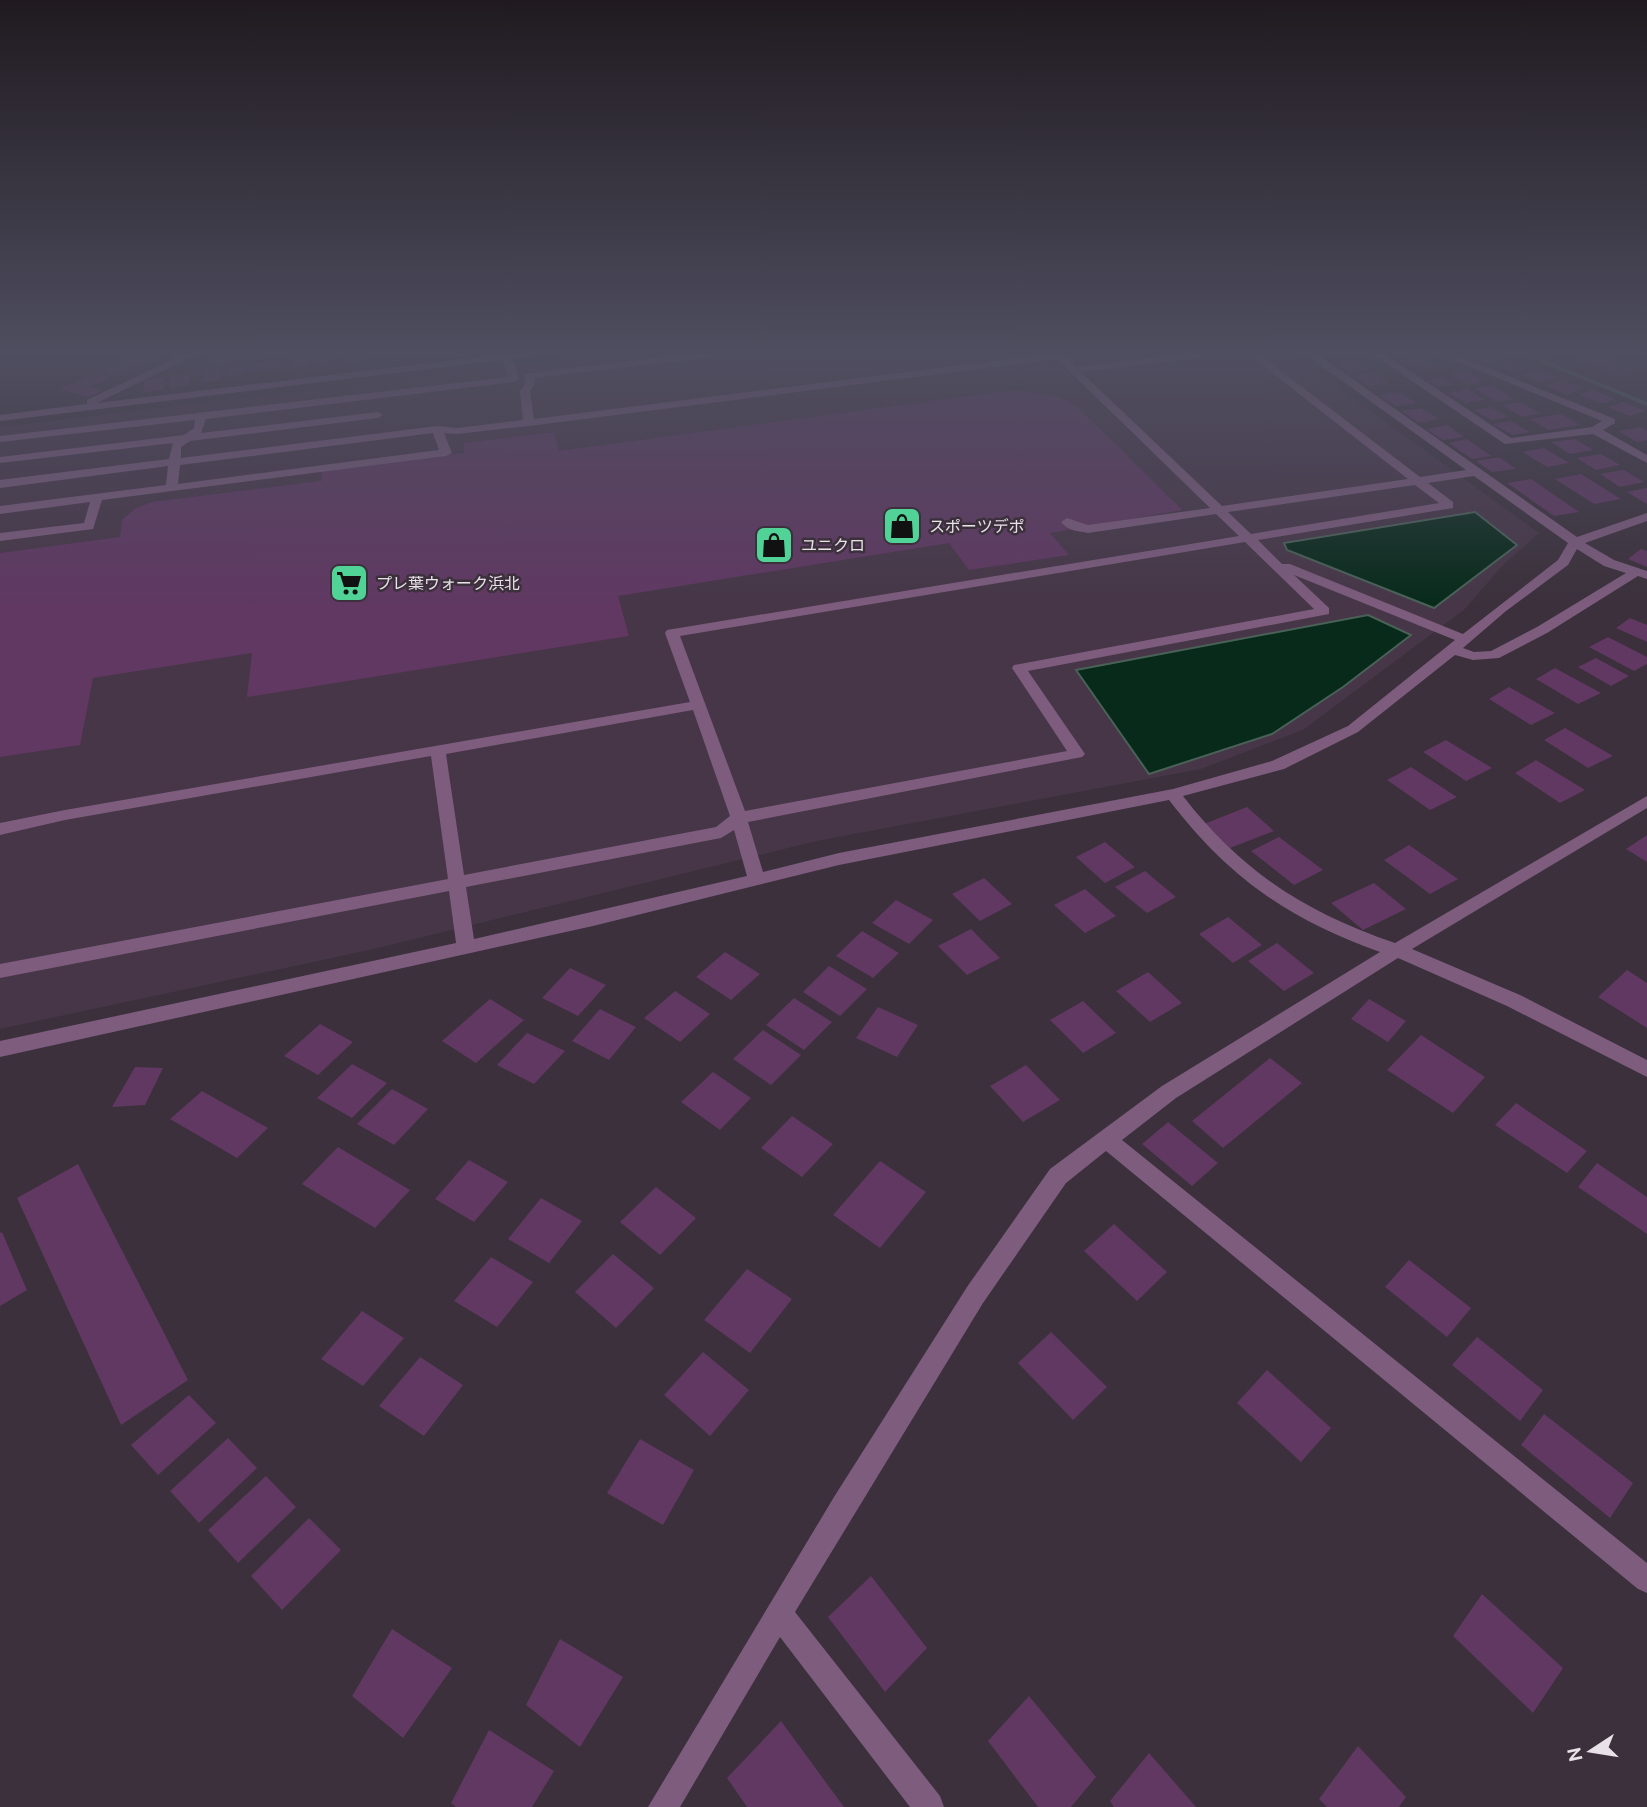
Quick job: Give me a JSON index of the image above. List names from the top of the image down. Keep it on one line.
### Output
{"places":{"shop":["スポーツデポ","ユニクロ"],"supermarket":["プレ葉ウォーク浜北"]},"north":"left"}
